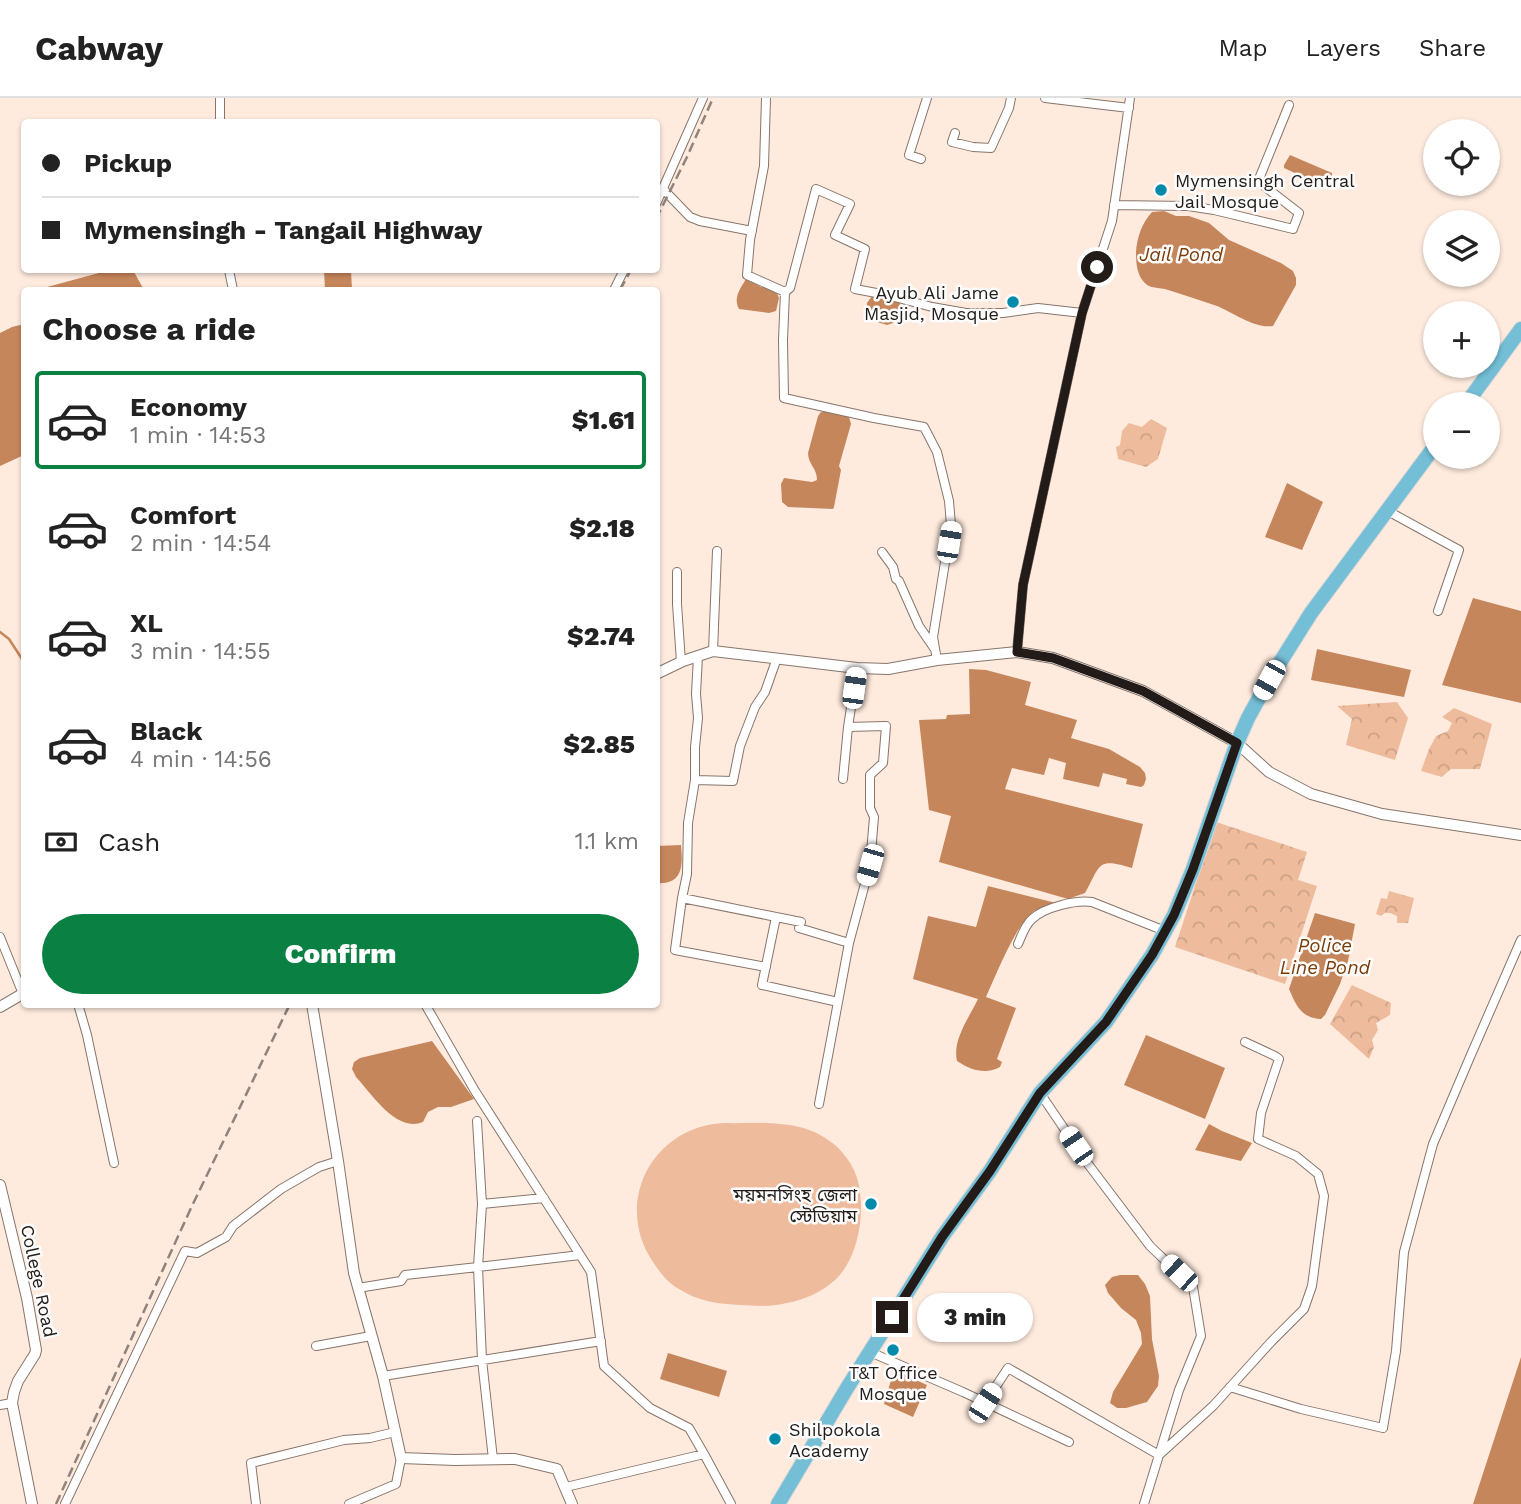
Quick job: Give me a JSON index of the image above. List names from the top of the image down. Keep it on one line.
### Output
{"streets":{"street":["College Road"]},"water":["Jail Pond","Police Line Pond"],"places":["Mymensingh Central Jail Mosque","Ayub Ali Jame Masjid, Mosque","ময়মনসিংহ জেলা স্টেডিয়াম","T&T Office Mosque","Shilpokola Academy"],"page":{"header":"Cabway","nav":["Map","Layers","Share"],"map_buttons":["+","−"],"banner":["Pickup","Mymensingh - Tangail Highway"],"heading":"Choose a ride","list":[{"name":"Economy","note":"1 min · 14:53","value":"$1.61"},{"name":"Comfort","note":"2 min · 14:54","value":"$2.18"},{"name":"XL","note":"3 min · 14:55","value":"$2.74"},{"name":"Black","note":"4 min · 14:56","value":"$2.85"}],"pay":["Cash","1.1 km"],"buttons":"Confirm","bubble":"3 min"}}
